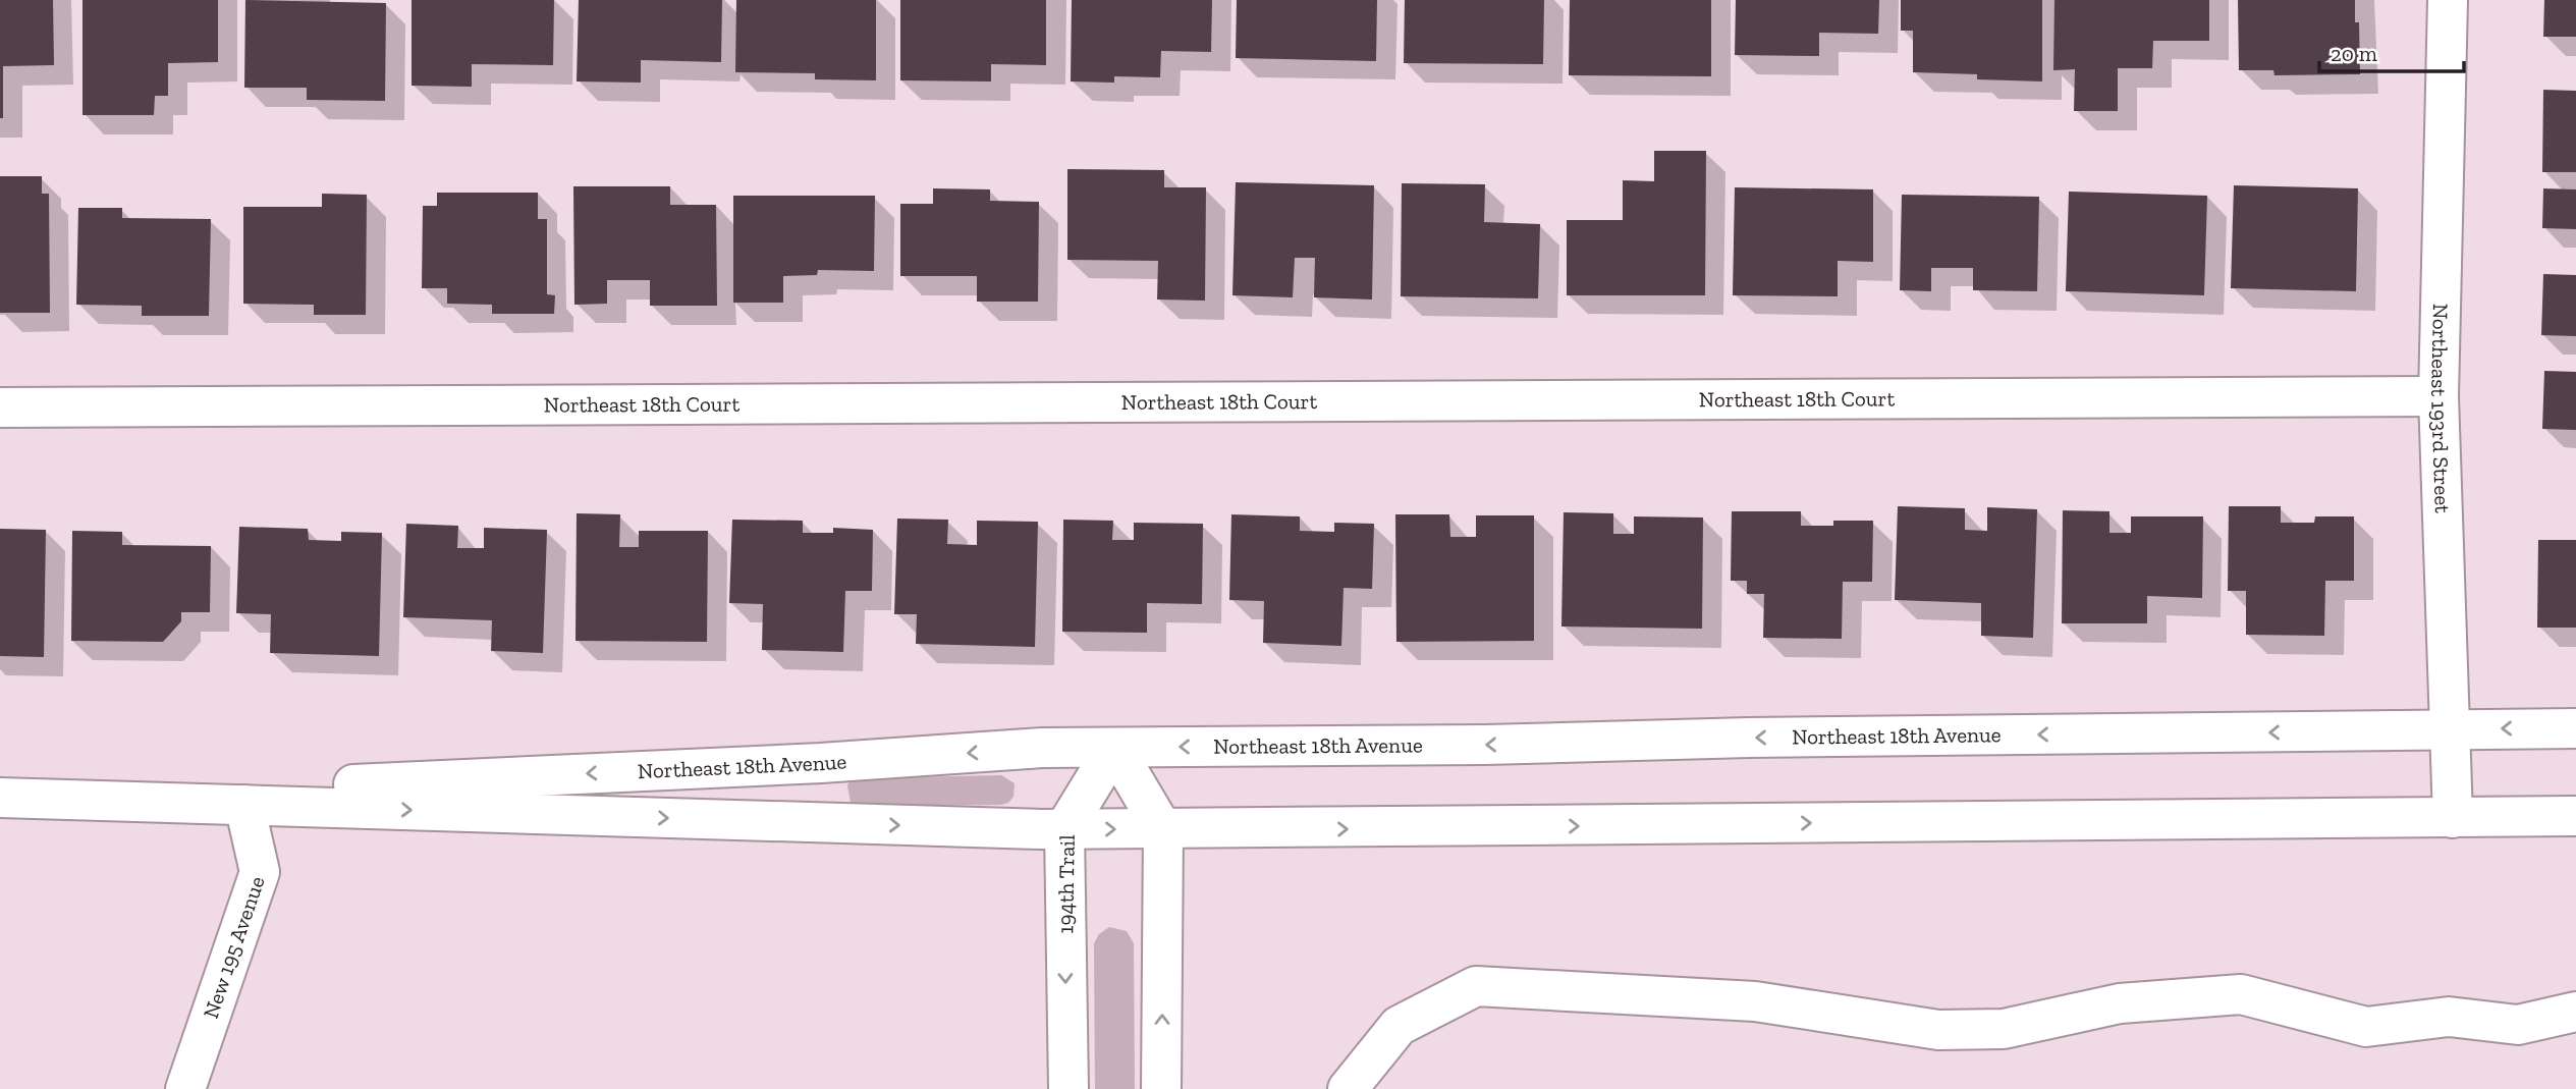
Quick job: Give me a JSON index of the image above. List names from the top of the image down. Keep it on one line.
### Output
{"streets":{"street":["Northeast 18th Court","Northeast 193rd Street","Northeast 18th Avenue","194th Trail","New 195 Avenue"]},"crossings":[["Northeast 18th Court","Northeast 193rd Street"],["Northeast 193rd Street","Northeast 18th Avenue"],["Northeast 18th Avenue","194th Trail"],["Northeast 18th Avenue","New 195 Avenue"]],"scale_bar":"20 m"}
